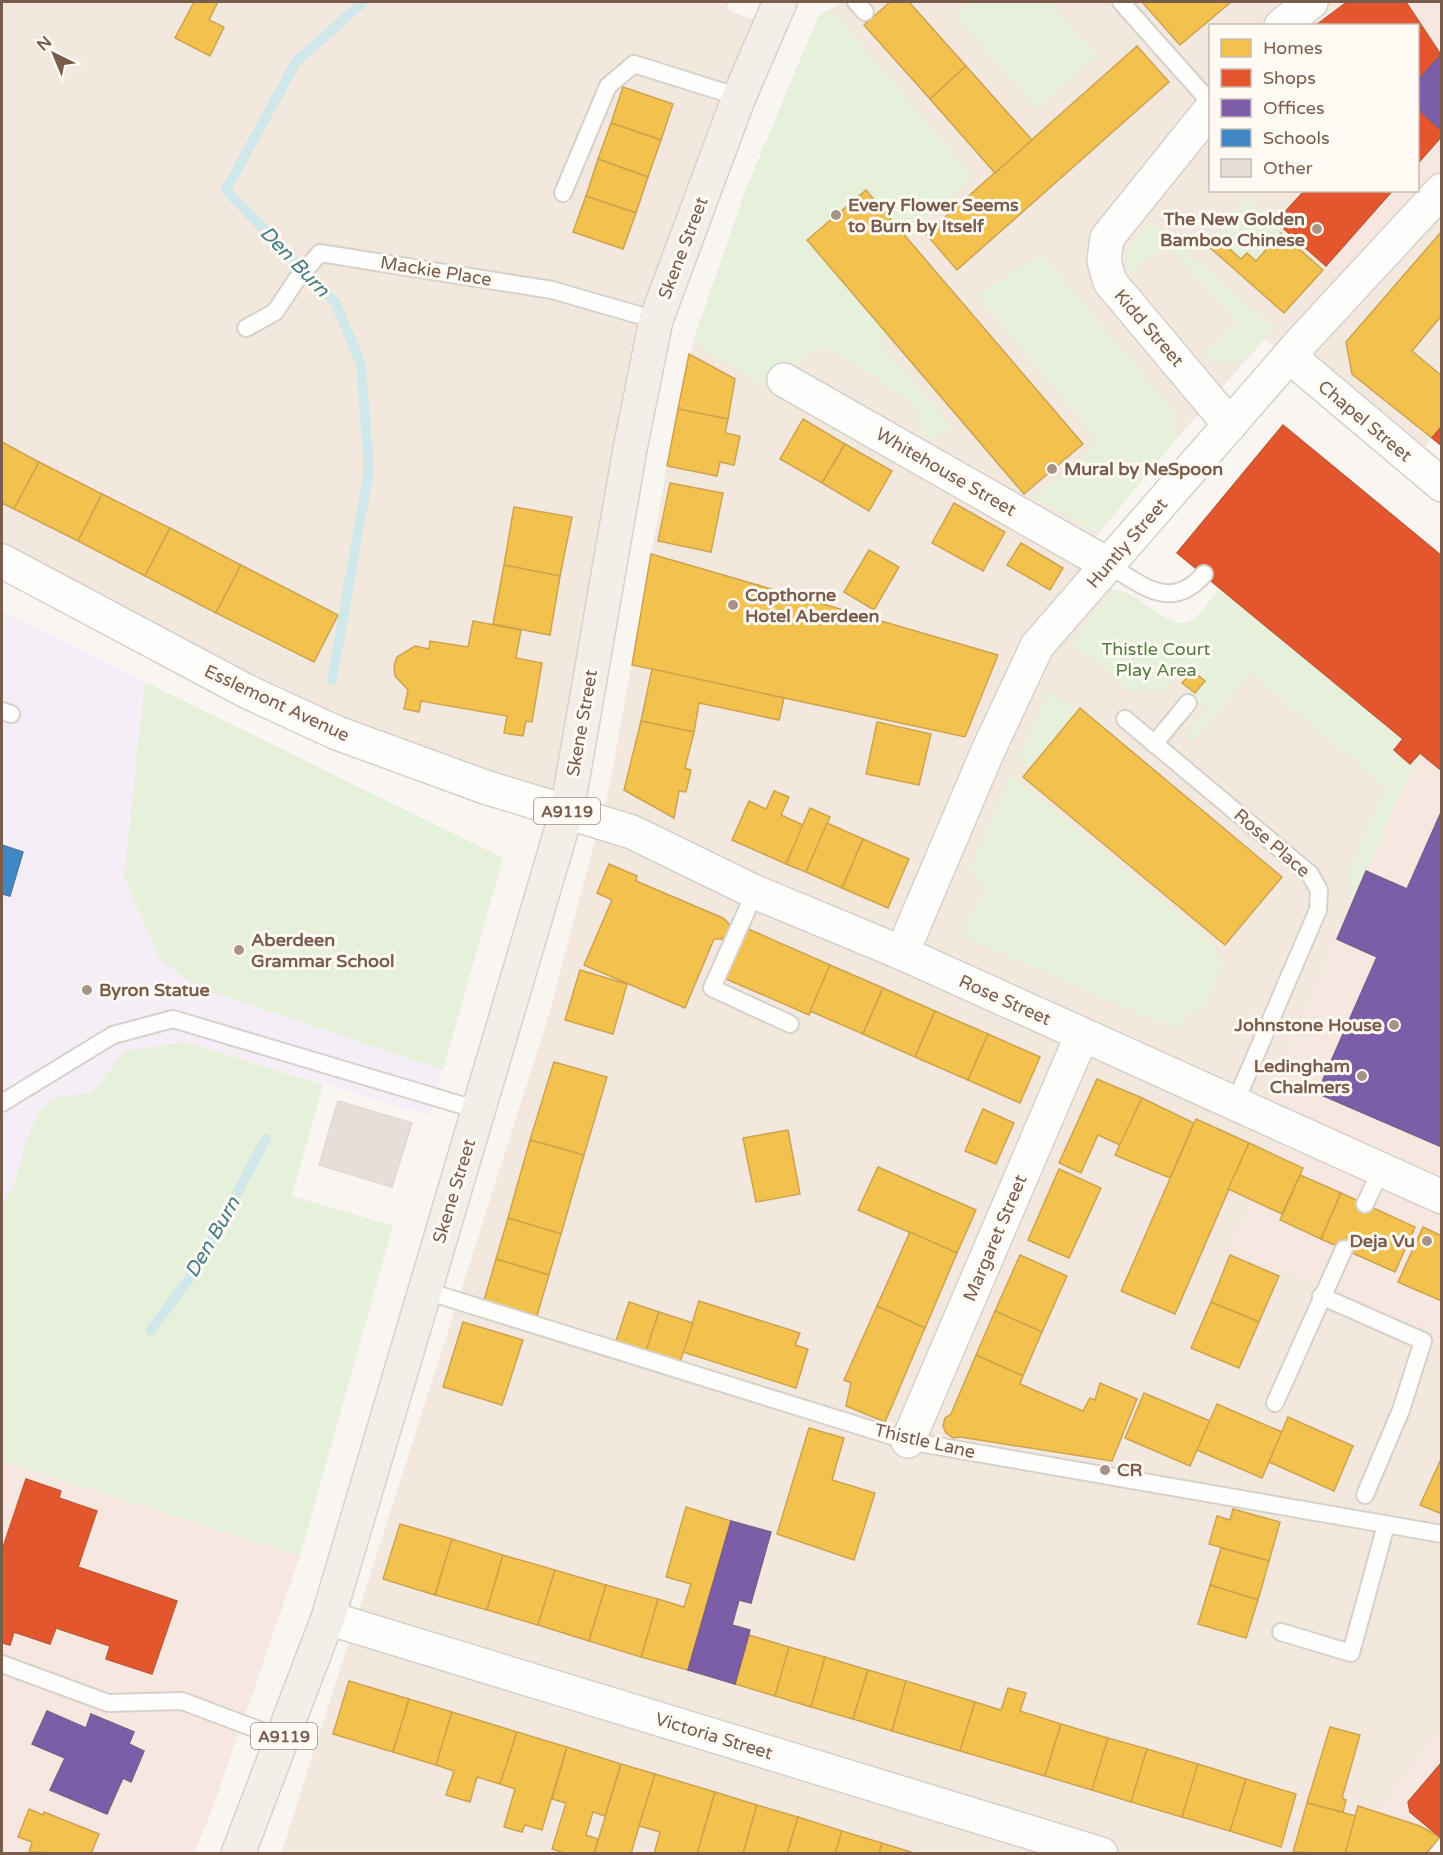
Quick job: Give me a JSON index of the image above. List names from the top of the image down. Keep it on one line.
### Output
{"streets":{"main road":["Skene Street","A9119"],"street":["Kidd Street","Chapel Street","Whitehouse Street","Huntly Street","Esslemont Avenue","Rose Street","Margaret Street","Victoria Street"],"lane":["Mackie Place","Rose Place","Thistle Lane"]},"crossings":[["Skene Street","Mackie Place"],["Skene Street","Esslemont Avenue"],["Skene Street","A9119"],["Skene Street","Rose Street"],["Skene Street","Thistle Lane"],["Skene Street","Victoria Street"],["Kidd Street","Huntly Street"],["Chapel Street","Huntly Street"],["Whitehouse Street","Huntly Street"],["Huntly Street","Rose Street"],["Esslemont Avenue","Rose Street"],["A9119","Victoria Street"],["Rose Place","Rose Street"],["Rose Street","Margaret Street"],["Margaret Street","Thistle Lane"]],"water":["Den Burn"],"parks":["Thistle Court Play Area"],"places":["Every Flower Seems to Burn by Itself","The New Golden Bamboo Chinese","Mural by NeSpoon","Copthorne Hotel Aberdeen","Aberdeen Grammar School","Byron Statue","Johnstone House","Ledingham Chalmers","Deja Vu","CR"],"legend":["Homes","Shops","Offices","Schools","Other"],"north":"top left"}
